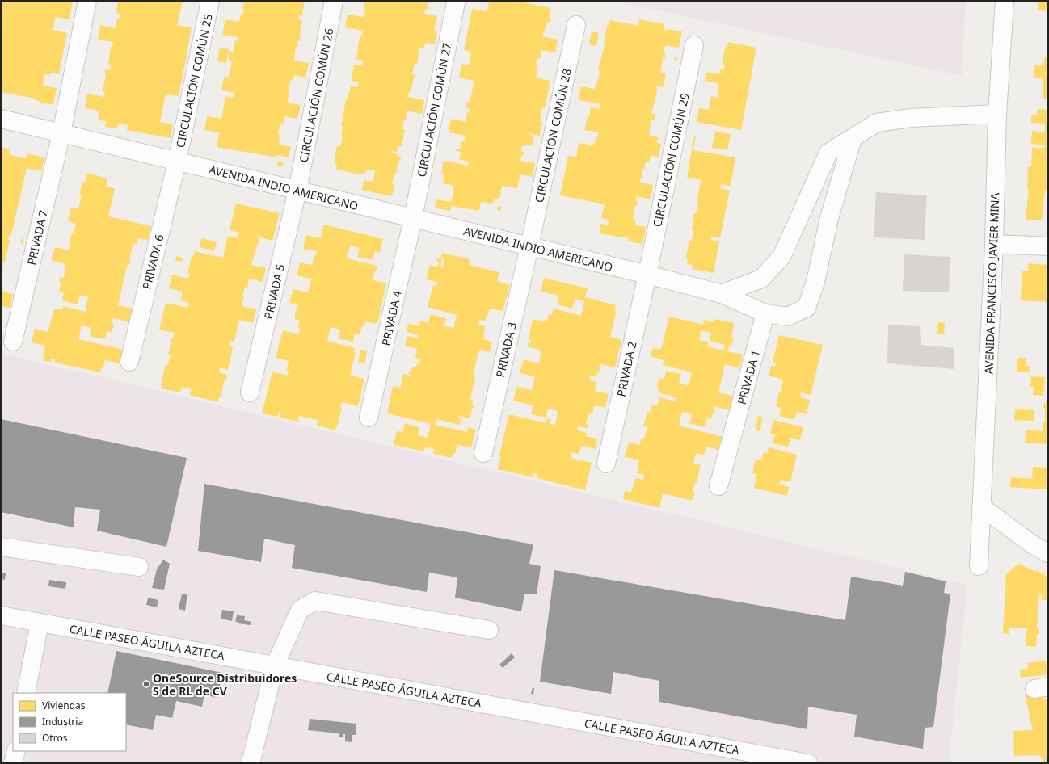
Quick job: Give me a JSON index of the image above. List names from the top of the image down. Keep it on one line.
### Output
{"streets":{"street":["CIRCULACIÓN COMÚN 25","CIRCULACIÓN COMÚN 26","CIRCULACIÓN COMÚN 27","CIRCULACIÓN COMÚN 28","CIRCULACIÓN COMÚN 29","AVENIDA INDIO AMERICANO","PRIVADA 7","PRIVADA 6","AVENIDA FRANCISCO JAVIER MINA","PRIVADA 5","PRIVADA 4","PRIVADA 3","PRIVADA 2","PRIVADA 1","CALLE PASEO ÁGUILA AZTECA"]},"crossings":[["CIRCULACIÓN COMÚN 25","AVENIDA INDIO AMERICANO"],["CIRCULACIÓN COMÚN 25","PRIVADA 6"],["CIRCULACIÓN COMÚN 26","AVENIDA INDIO AMERICANO"],["CIRCULACIÓN COMÚN 26","PRIVADA 5"],["CIRCULACIÓN COMÚN 27","AVENIDA INDIO AMERICANO"],["CIRCULACIÓN COMÚN 27","PRIVADA 4"],["CIRCULACIÓN COMÚN 28","AVENIDA INDIO AMERICANO"],["CIRCULACIÓN COMÚN 28","PRIVADA 3"],["CIRCULACIÓN COMÚN 29","AVENIDA INDIO AMERICANO"],["CIRCULACIÓN COMÚN 29","PRIVADA 2"],["AVENIDA INDIO AMERICANO","PRIVADA 7"],["AVENIDA INDIO AMERICANO","PRIVADA 6"],["AVENIDA INDIO AMERICANO","PRIVADA 5"],["AVENIDA INDIO AMERICANO","PRIVADA 4"],["AVENIDA INDIO AMERICANO","PRIVADA 3"],["AVENIDA INDIO AMERICANO","PRIVADA 2"]],"places":["OneSource Distribuidores S de RL de CV"],"legend":["Viviendas","Industria","Otros"]}
